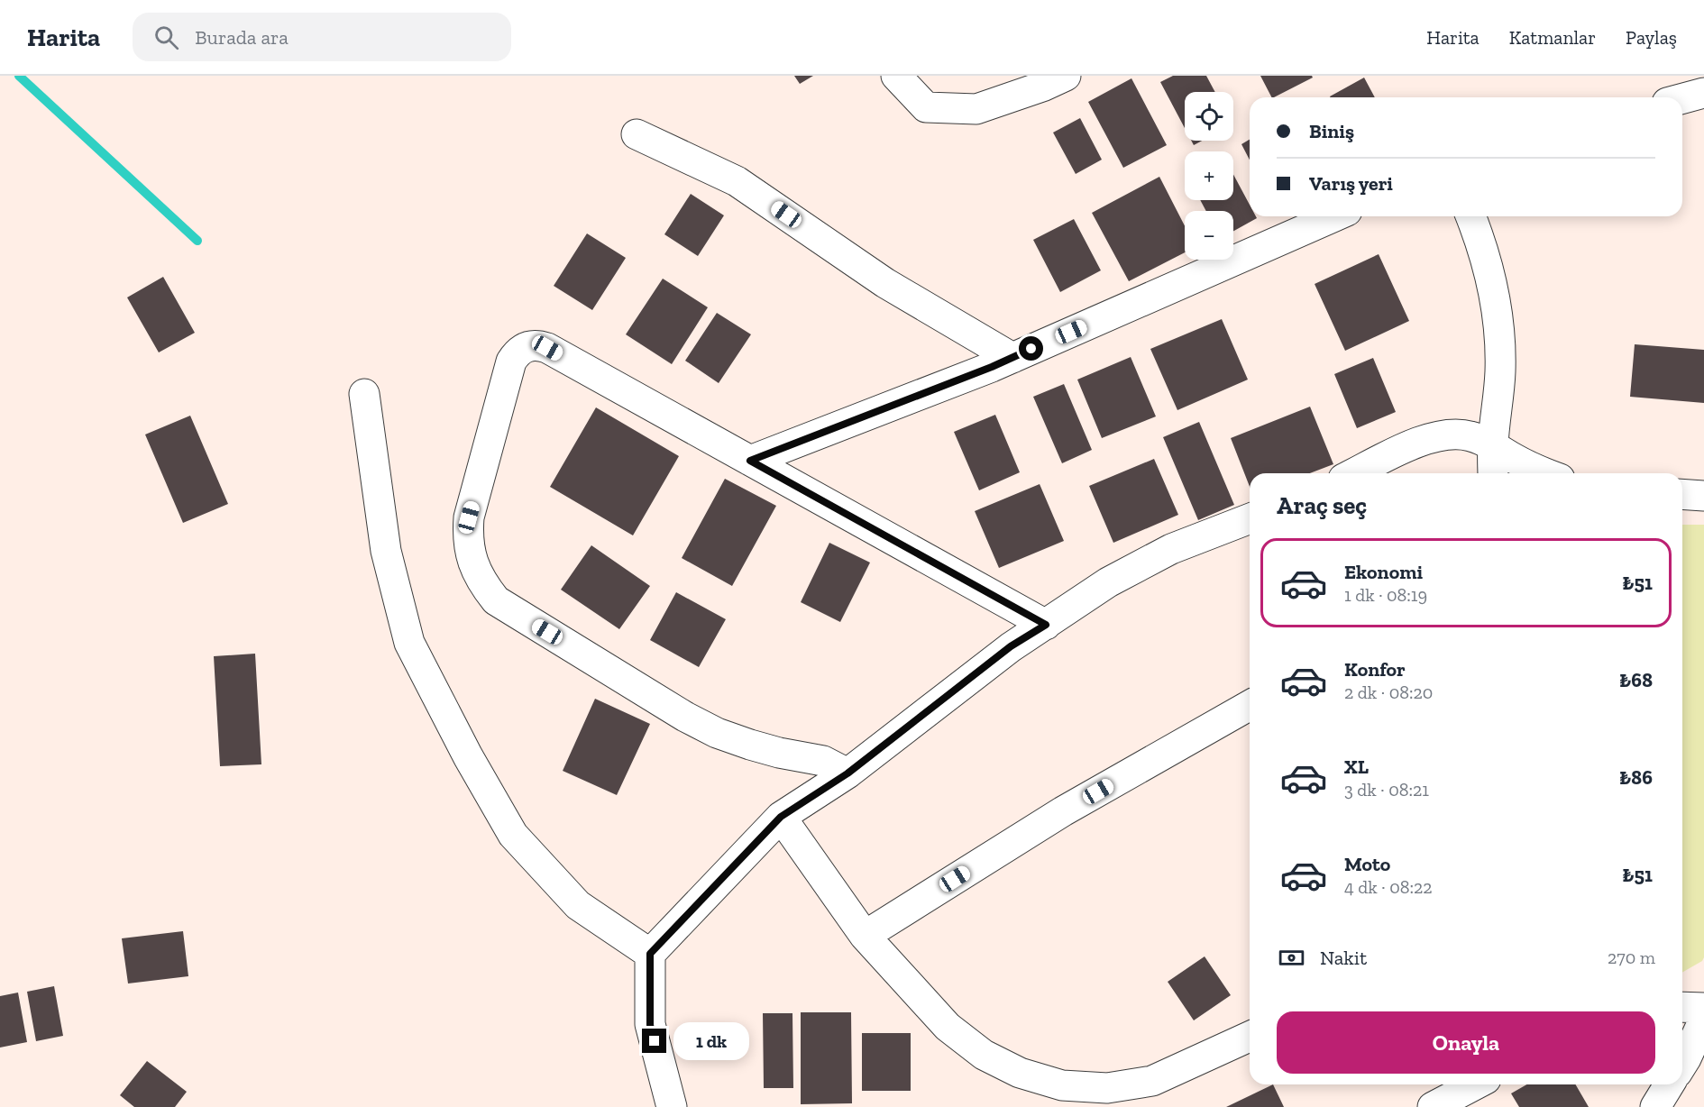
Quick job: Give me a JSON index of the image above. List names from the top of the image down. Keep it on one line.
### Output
{"page":{"header":"Harita","search":"Burada ara","nav":["Harita","Katmanlar","Paylaş"],"map_buttons":["+","−"],"banner":["Biniş","Varış yeri"],"heading":"Araç seç","list":[{"name":"Ekonomi","note":"1 dk · 08:19","value":"₺51"},{"name":"Konfor","note":"2 dk · 08:20","value":"₺68"},{"name":"XL","note":"3 dk · 08:21","value":"₺86"},{"name":"Moto","note":"4 dk · 08:22","value":"₺51"}],"pay":["Nakit","270 m"],"buttons":"Onayla","bubble":"1 dk"}}
